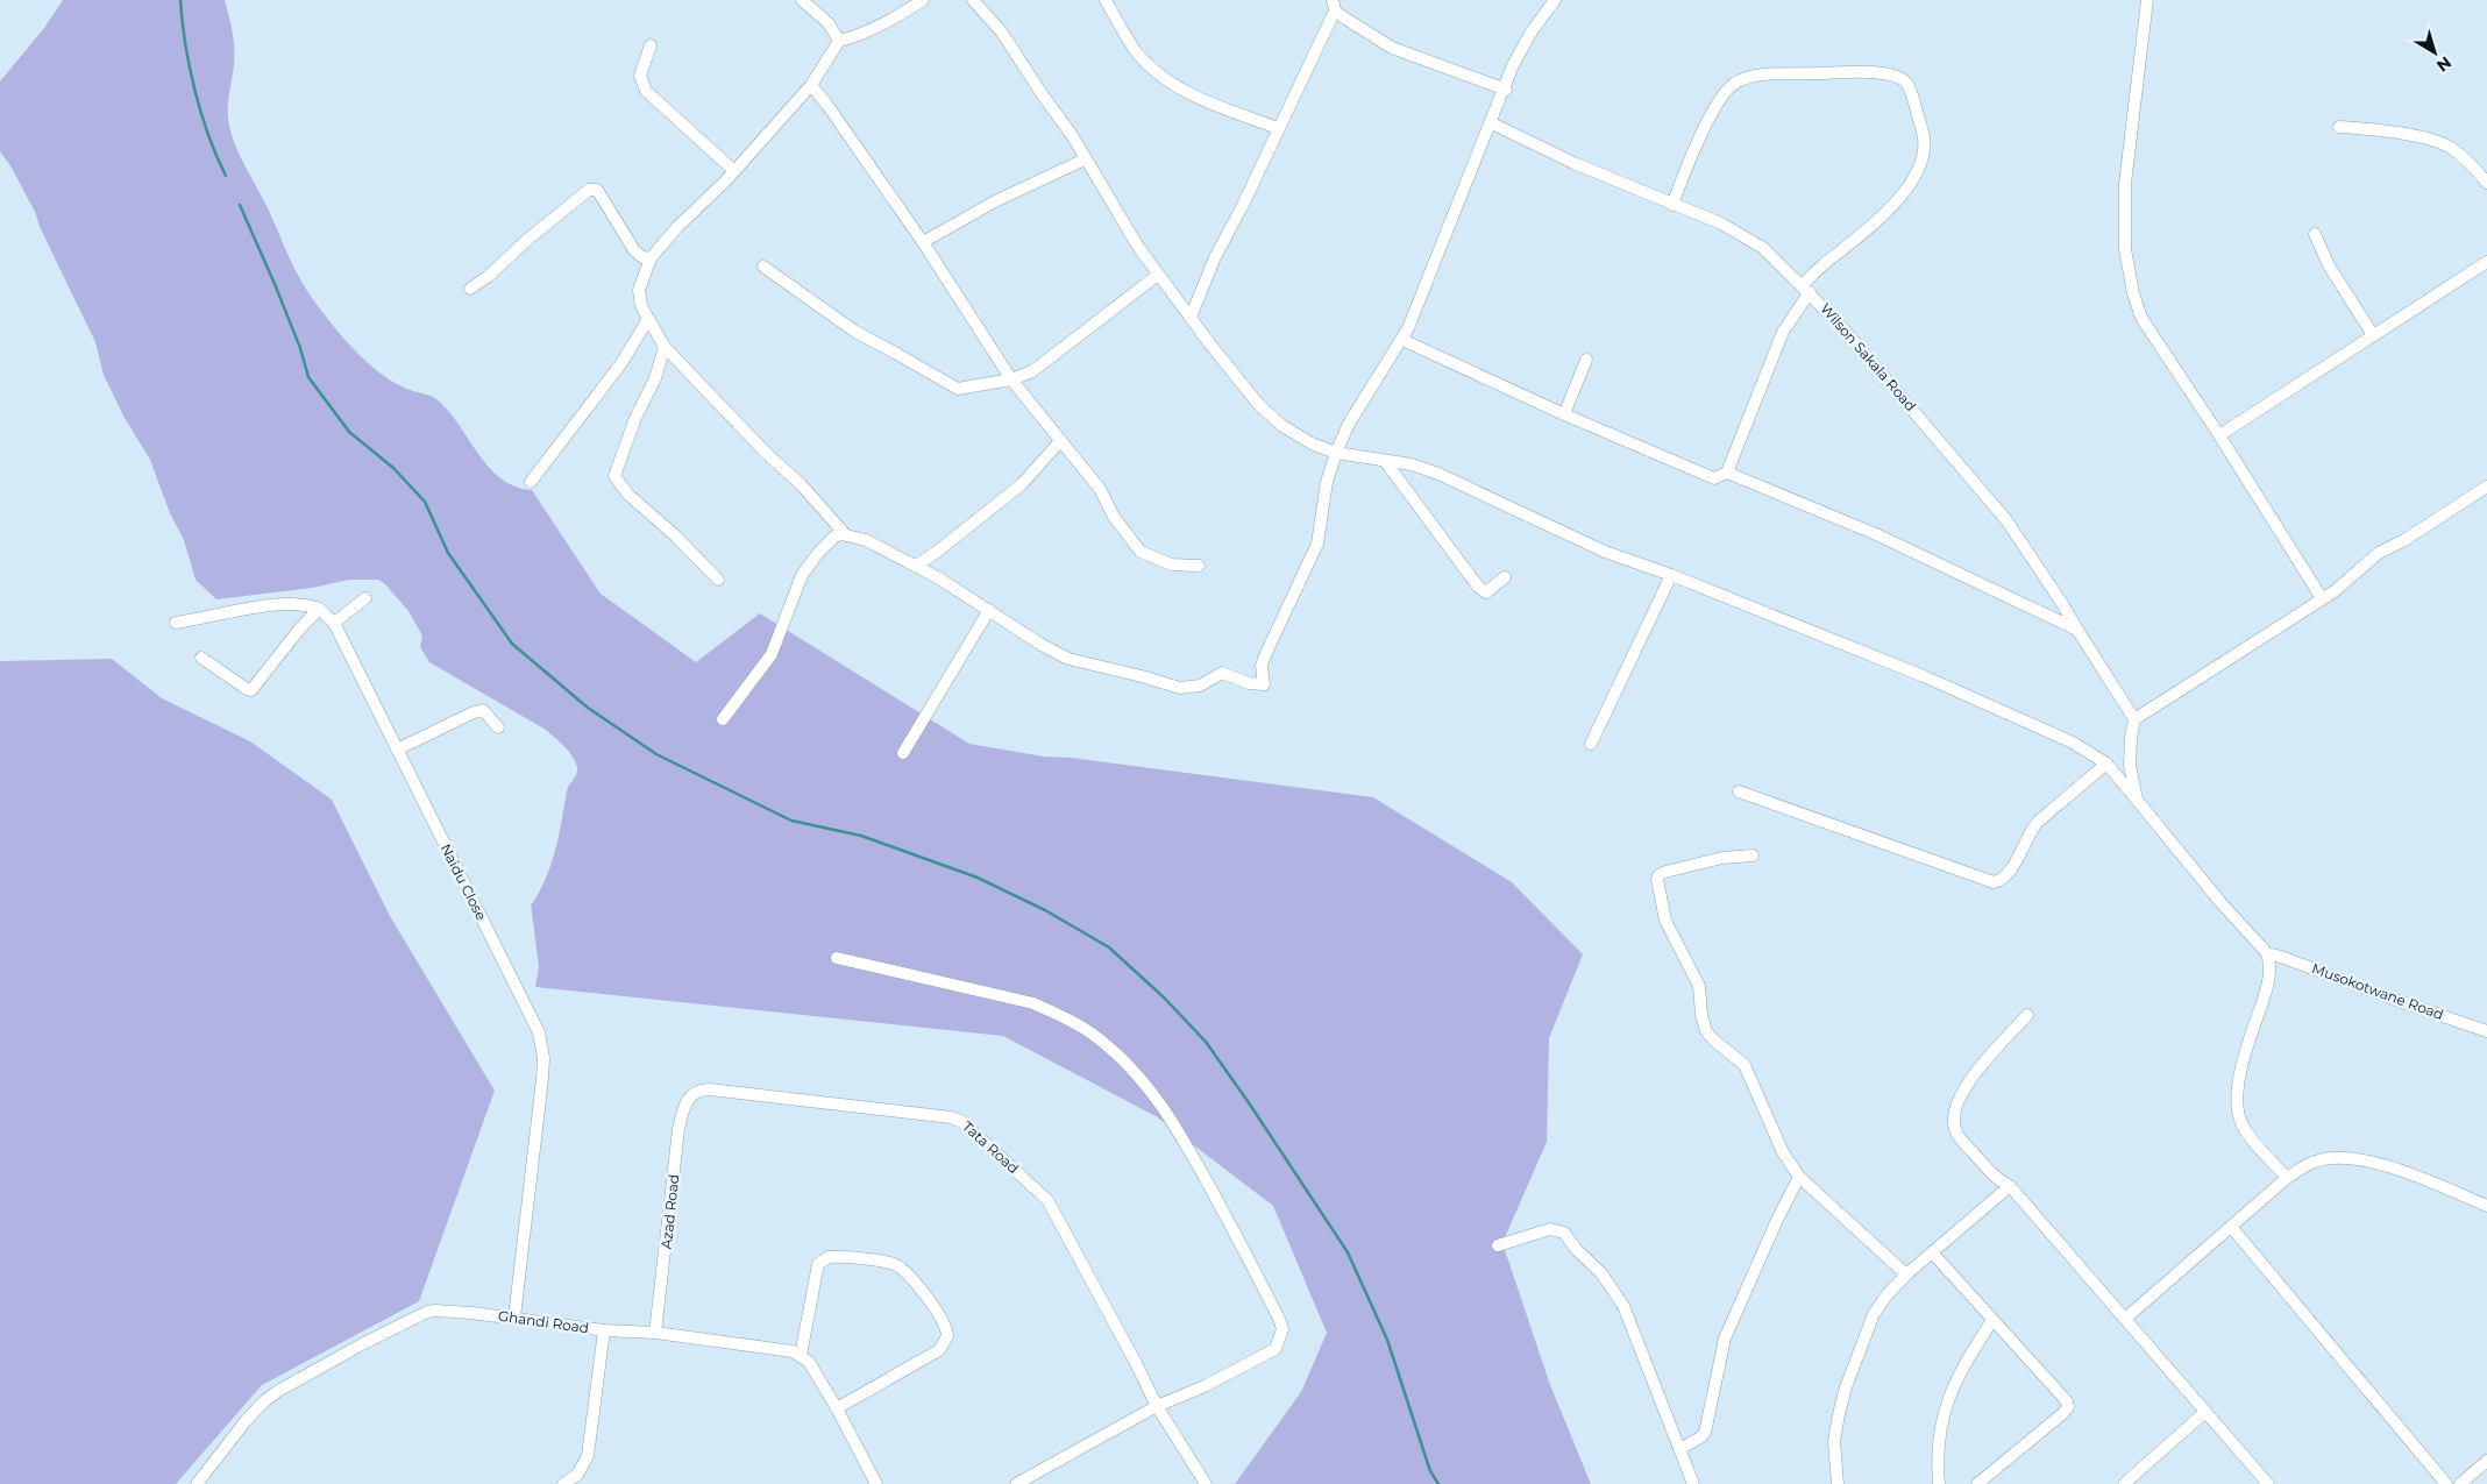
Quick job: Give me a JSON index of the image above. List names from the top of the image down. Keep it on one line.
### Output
{"streets":{"street":["Wilson Sakala Road","Naidu Close","Musokotwane Road","Tata Road","Azad Road","Ghandi Road"]},"crossings":[["Naidu Close","Ghandi Road"],["Tata Road","Azad Road"],["Azad Road","Ghandi Road"]],"north":"bottom right"}
